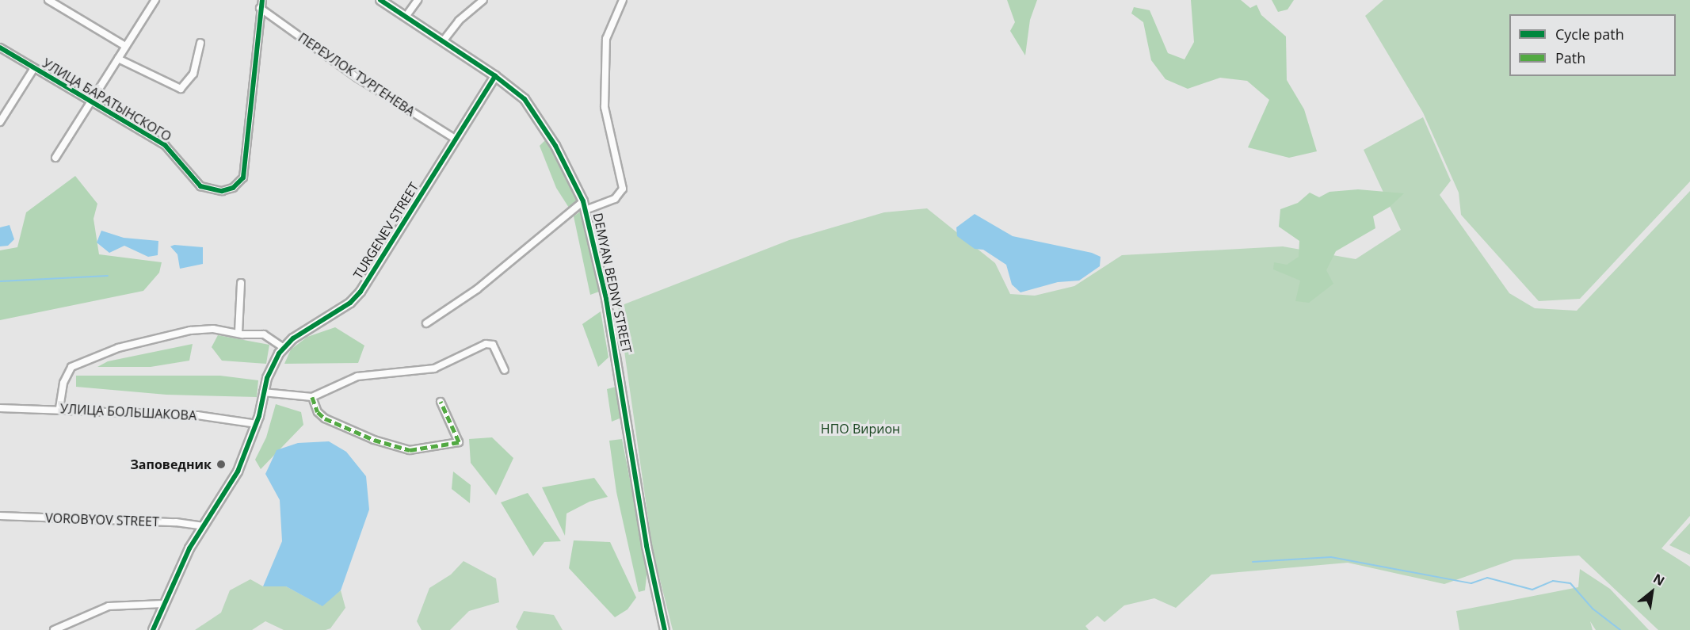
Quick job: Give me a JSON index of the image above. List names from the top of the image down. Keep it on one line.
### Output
{"streets":{"street":["ПЕРЕУЛОК ТУРГЕНЕВА","УЛИЦА БАРАТЫНСКОГО","TURGENEV STREET","DEMYAN BEDNY STREET","УЛИЦА БОЛЬШАКОВА","VOROBYOV STREET"]},"crossings":[["ПЕРЕУЛОК ТУРГЕНЕВА","УЛИЦА БАРАТЫНСКОГО"],["ПЕРЕУЛОК ТУРГЕНЕВА","TURGENEV STREET"],["TURGENEV STREET","DEMYAN BEDNY STREET"],["TURGENEV STREET","УЛИЦА БОЛЬШАКОВА"],["TURGENEV STREET","VOROBYOV STREET"]],"parks":["НПО Вирион"],"places":["Заповедник"],"legend":["Cycle path","Path"],"north":"top right"}
